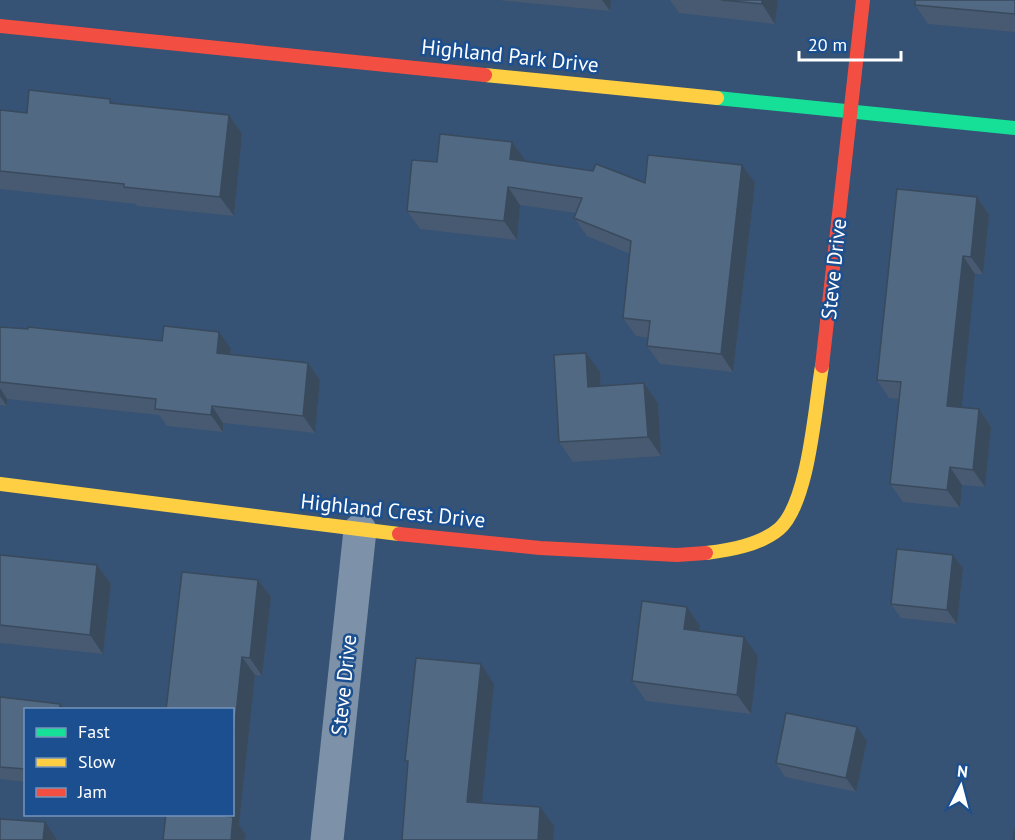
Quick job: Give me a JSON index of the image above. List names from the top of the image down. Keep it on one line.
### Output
{"streets":{"street":["Highland Park Drive","Steve Drive","Highland Crest Drive"]},"crossings":[["Highland Park Drive","Steve Drive"],["Steve Drive","Highland Crest Drive"]],"legend":["Fast","Slow","Jam"],"scale_bar":"20 m","north":"top"}
